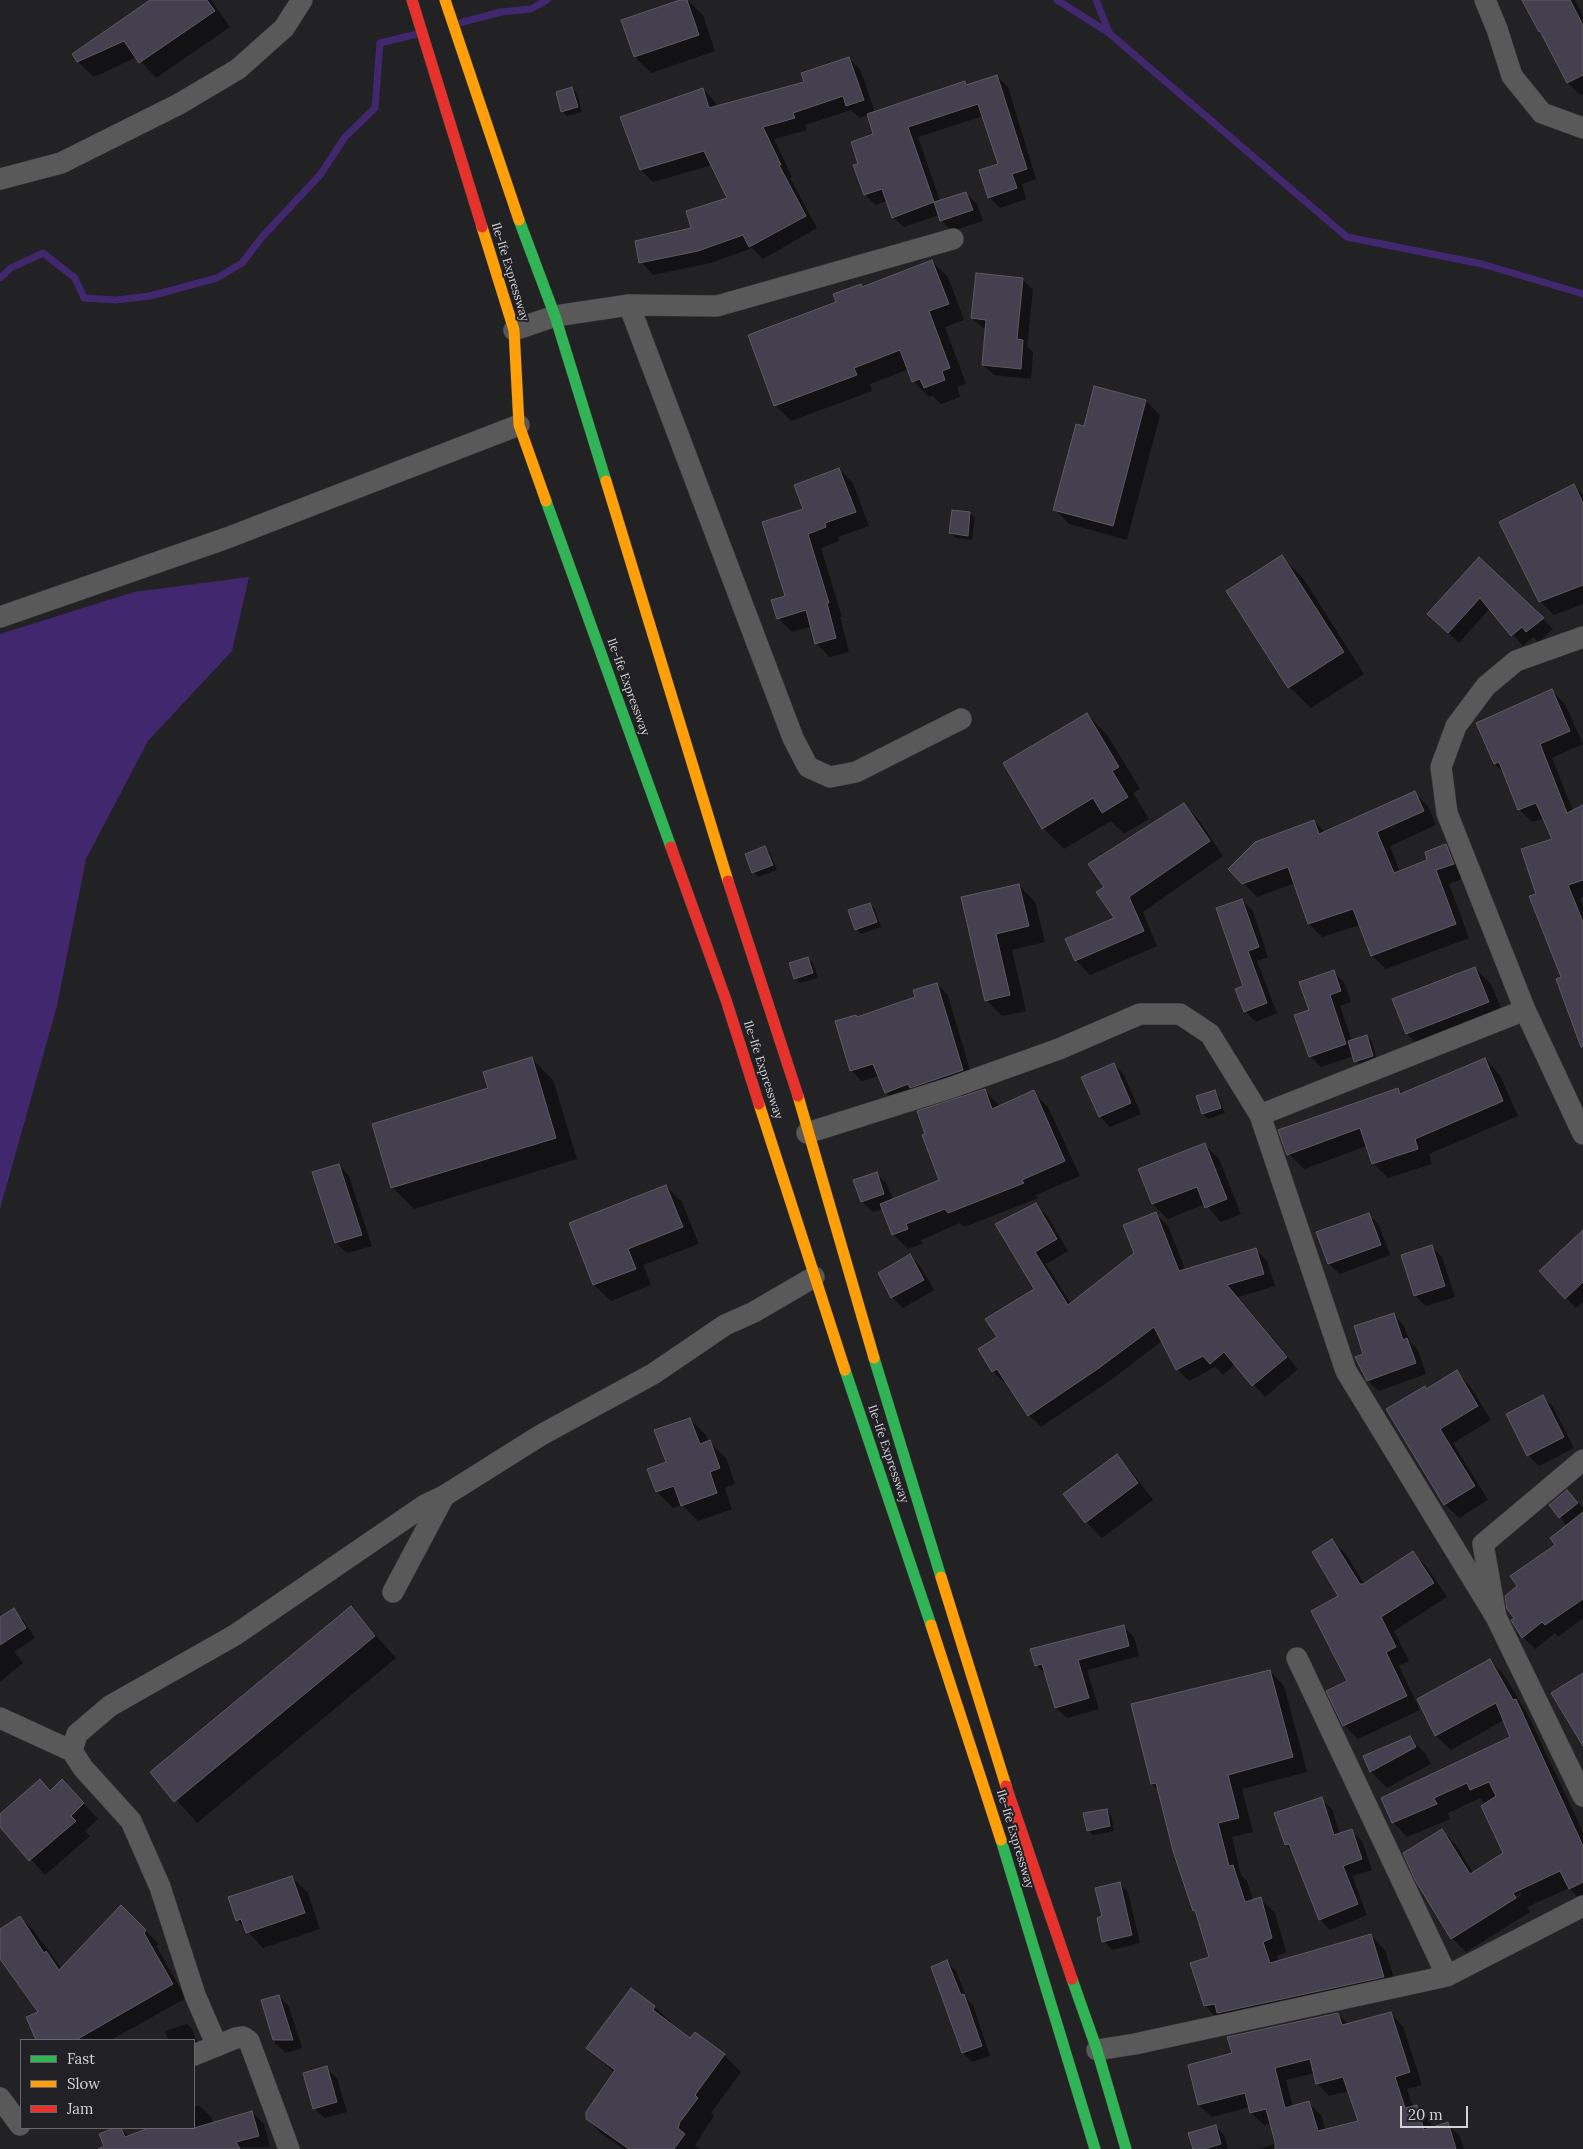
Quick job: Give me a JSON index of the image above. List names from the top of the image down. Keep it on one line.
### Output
{"streets":{"main road":["Ile-Ife Expressway"]},"legend":["Fast","Slow","Jam"],"scale_bar":"20 m"}
